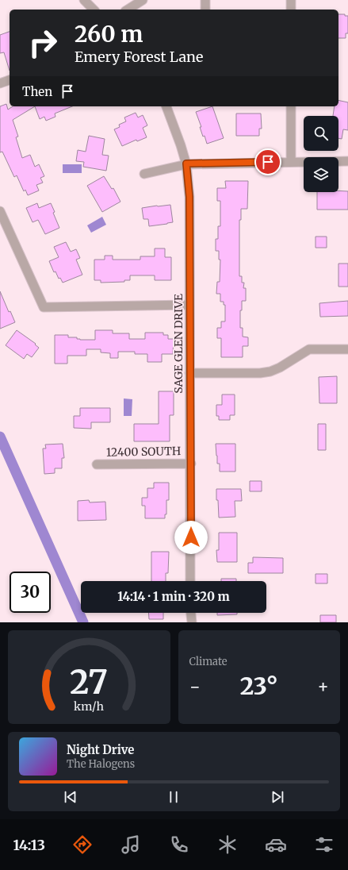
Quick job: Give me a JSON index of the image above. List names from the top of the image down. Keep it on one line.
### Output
{"streets":{"street":["SAGE GLEN DRIVE","12400 SOUTH"]},"crossings":[["SAGE GLEN DRIVE","12400 SOUTH"]],"page":{"turn":["260 m","Emery Forest Lane"],"then":"Then","limit":"30","trip":"14:14 · 1 min · 320 m","tile":"Climate","heat":["−","23°","+"],"song":["Night Drive","The Halogens"],"tabs":"14:13","gauge":["27","km/h"]}}
